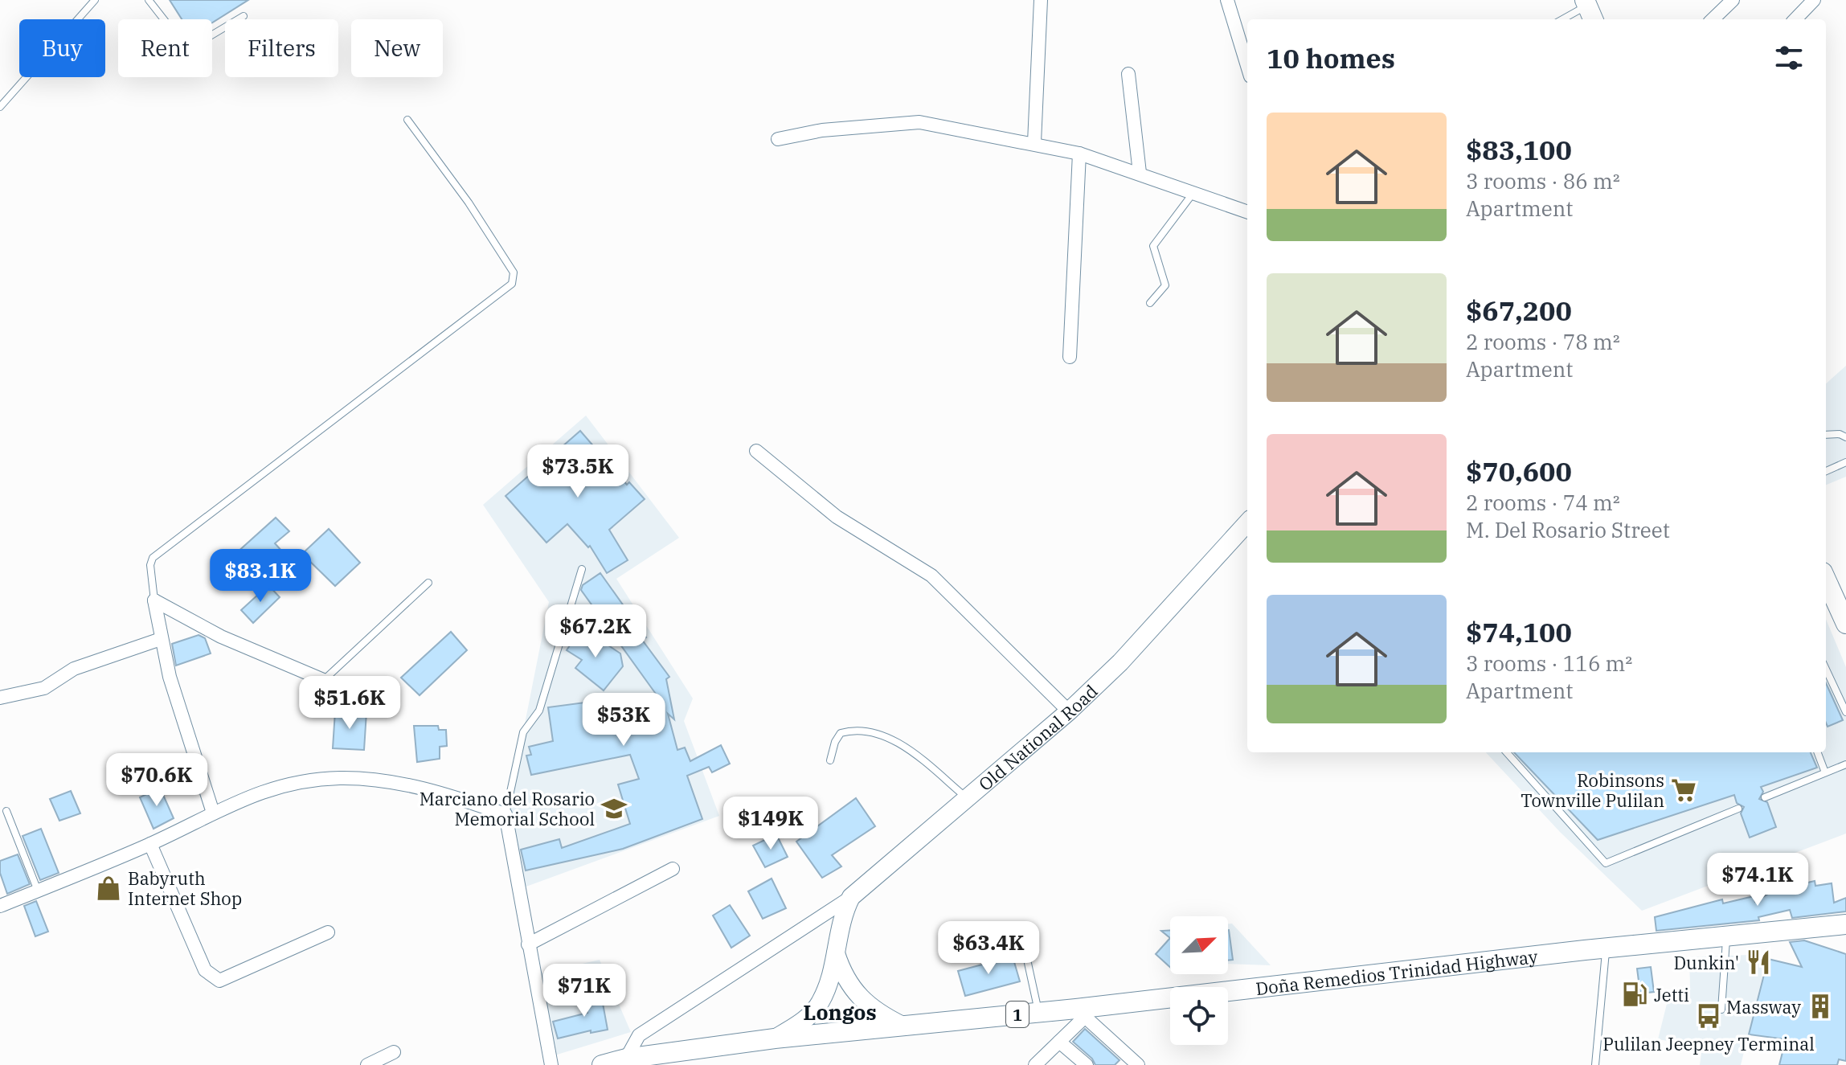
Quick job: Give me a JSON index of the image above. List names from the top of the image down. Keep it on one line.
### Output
{"streets":{"main road":["Old National Road","Doña Remedios Trinidad Highway","1"]},"districts":["Longos"],"places":{"supermarket":["Robinsons Townville Pulilan"],"school or university":["Marciano del Rosario Memorial School"],"shop":["Babyruth Internet Shop"],"restaurant":["Dunkin'"],"fuel station":["Jetti"],"building":["Massway"],"bus stop":["Pulilan Jeepney Terminal"]},"north":"top right","page":{"chip":["Buy","Rent","Filters","New"],"heading":"10 homes","list":[{"name":"$83,100","note":"3 rooms · 86 m² · Apartment"},{"name":"$67,200","note":"2 rooms · 78 m² · Apartment"},{"name":"$70,600","note":"2 rooms · 74 m² · M. Del Rosario Street"},{"name":"$74,100","note":"3 rooms · 116 m² · Apartment"}],"price":["$73.5K","$83.1K","$67.2K","$51.6K","$53K","$70.6K","$149K","$74.1K","$63.4K","$71K"]}}
